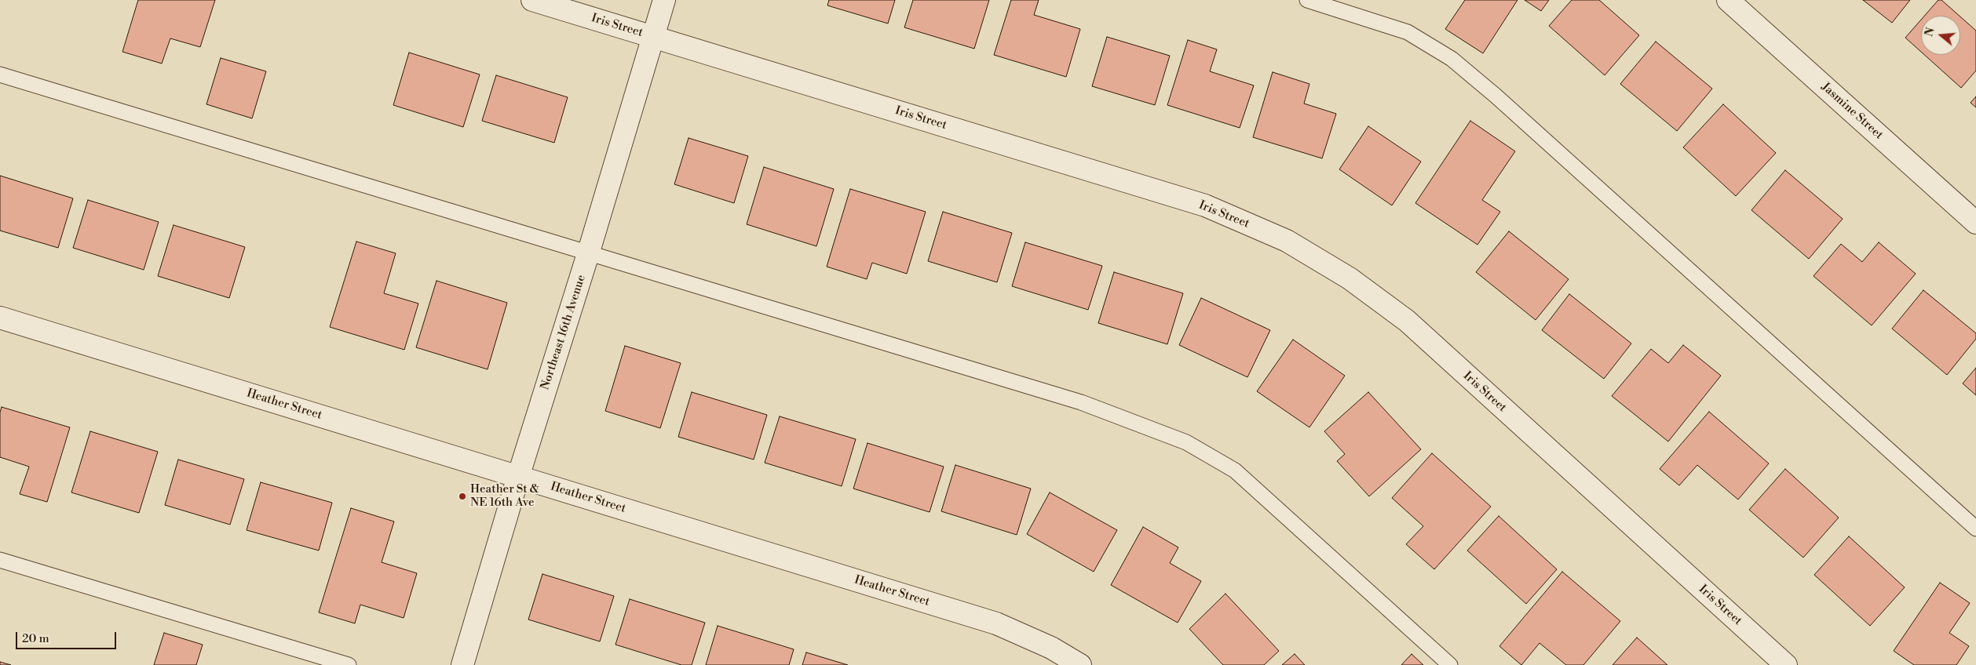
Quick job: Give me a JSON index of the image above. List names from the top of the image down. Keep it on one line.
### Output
{"streets":{"street":["Iris Street","Jasmine Street","Northeast 16th Avenue","Heather Street"]},"crossings":[["Iris Street","Northeast 16th Avenue"],["Northeast 16th Avenue","Heather Street"]],"places":["Heather St & NE 16th Ave"],"scale_bar":"20 m","north":"left"}
